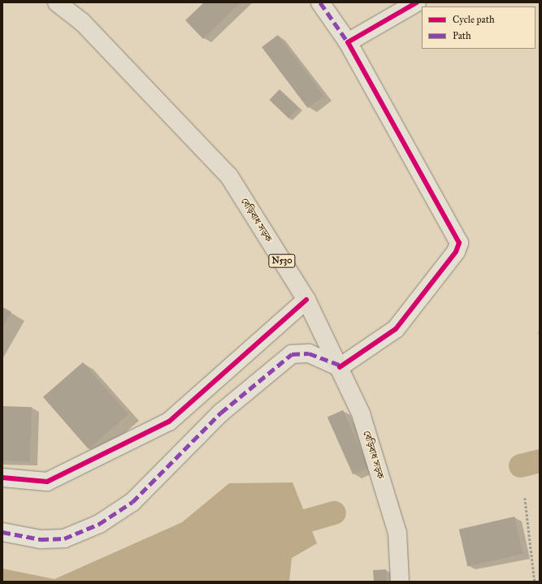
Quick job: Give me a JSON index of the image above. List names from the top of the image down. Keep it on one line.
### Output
{"streets":{"highway":["বেড়িবাধ সড়ক","N530"]},"legend":["Cycle path","Path"]}
